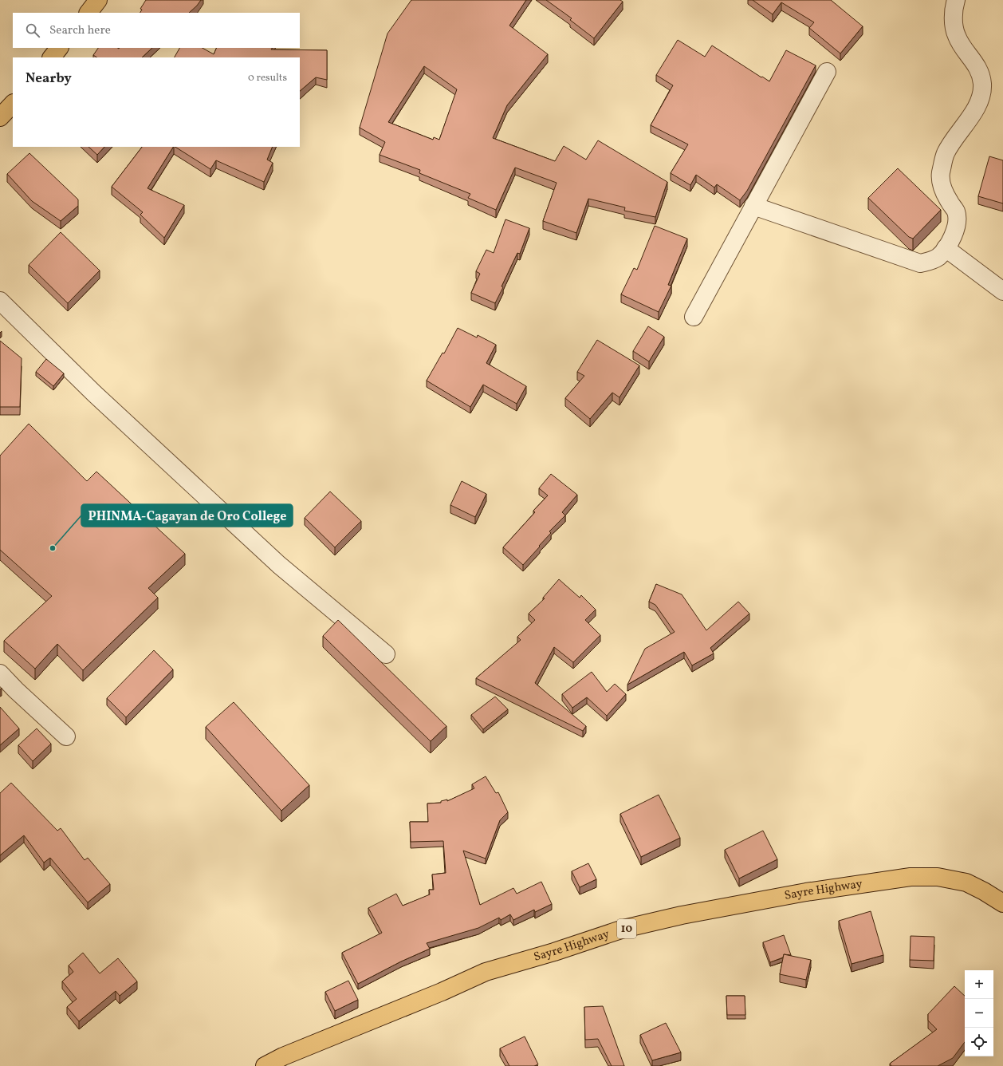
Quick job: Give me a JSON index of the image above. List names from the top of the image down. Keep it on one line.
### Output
{"streets":{"highway":["Sayre Highway","10"]},"places":["PHINMA-Cagayan de Oro College"],"page":{"search":"Search here","heading":["Nearby","0 results"],"map_buttons":["+","−"]}}
